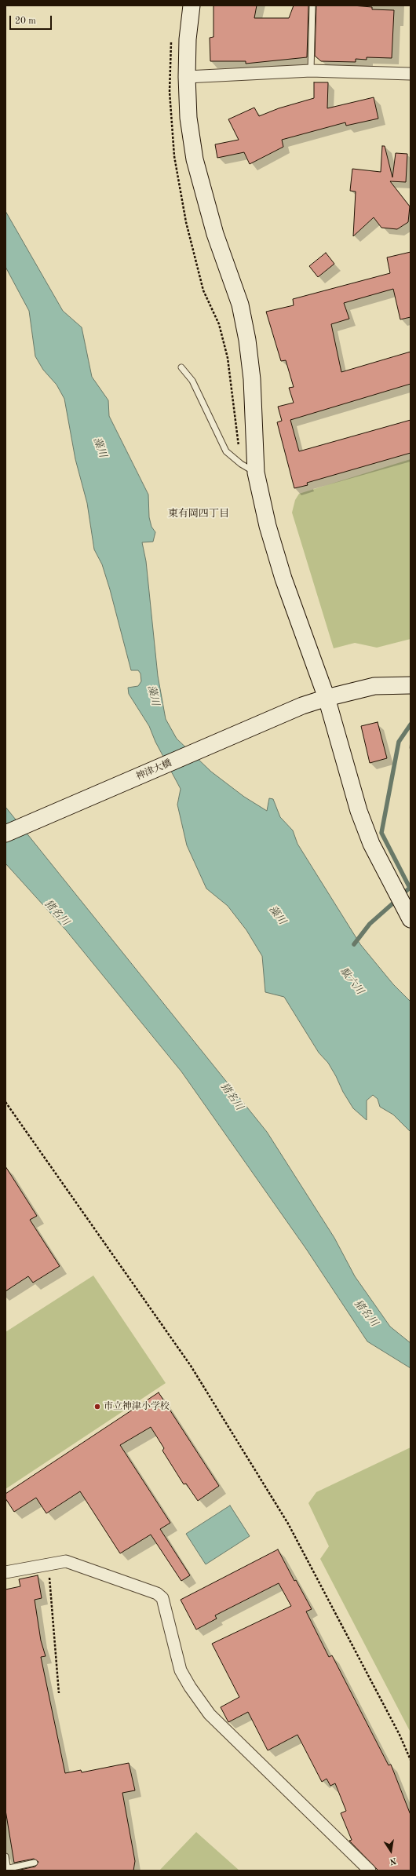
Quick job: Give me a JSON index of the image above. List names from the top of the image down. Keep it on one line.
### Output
{"streets":{"street":["神津大橋"]},"districts":["東有岡四丁目"],"water":["藻川","猪名川","駄六川"],"places":["市立神津小学校"],"scale_bar":"20 m","north":"bottom"}
